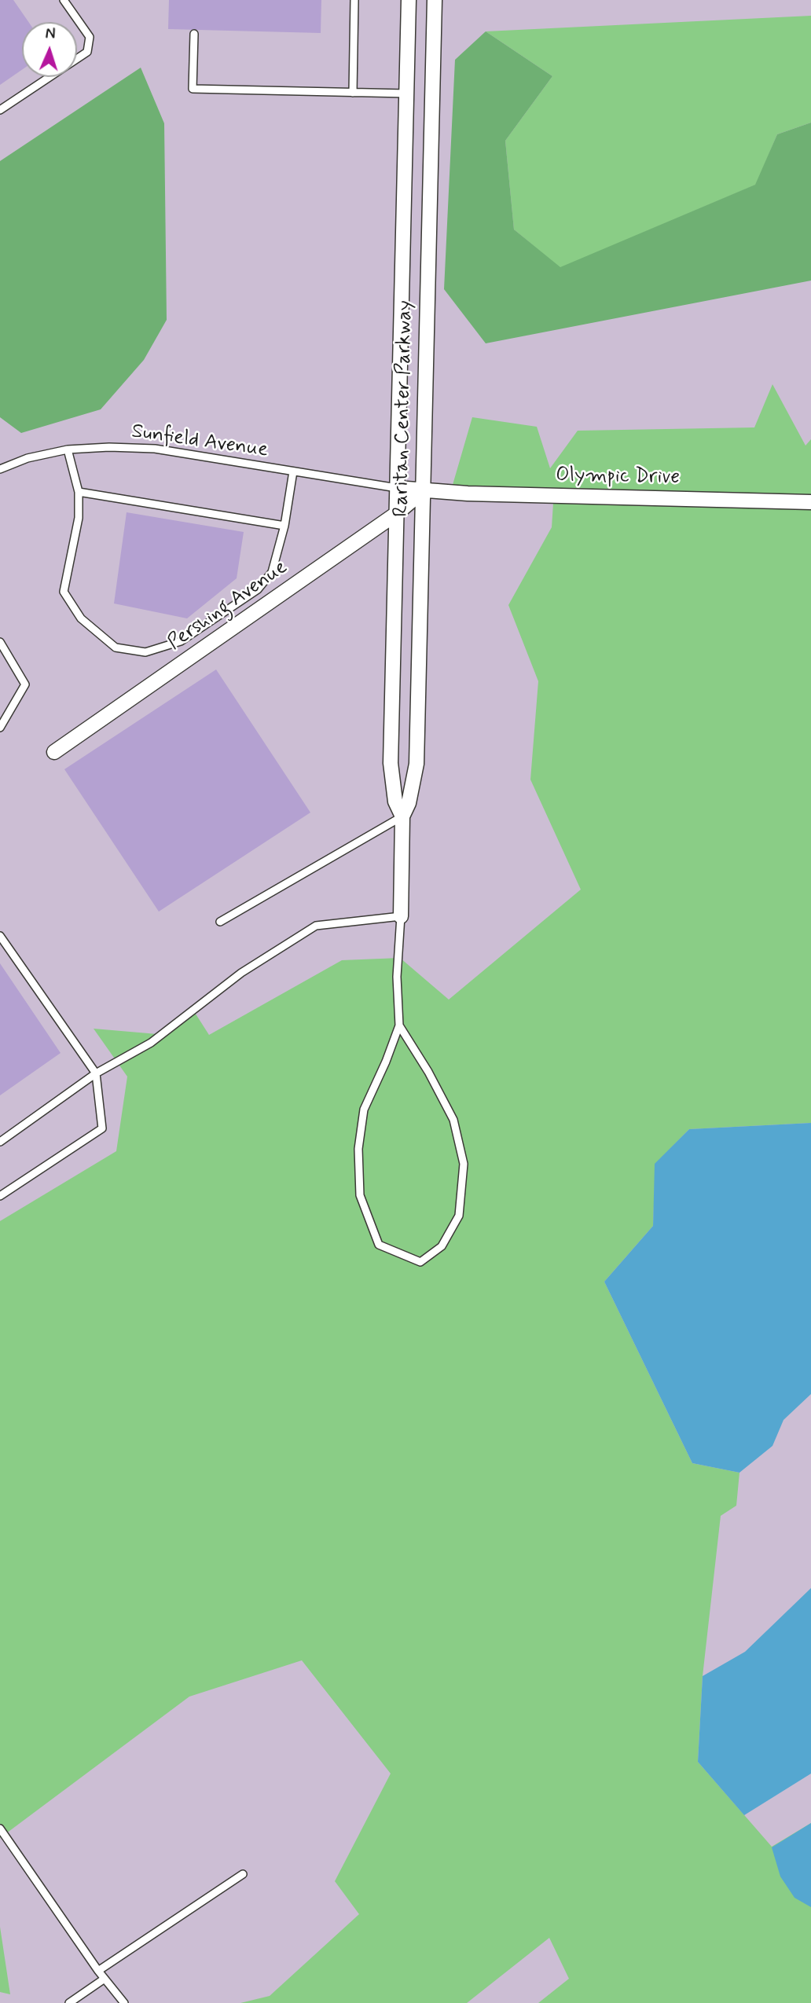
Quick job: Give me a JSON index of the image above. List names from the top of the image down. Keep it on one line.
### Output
{"streets":{"street":["Raritan Center Parkway","Olympic Drive","Pershing Avenue"],"lane":["Sunfield Avenue"]},"crossings":[["Raritan Center Parkway","Sunfield Avenue"],["Raritan Center Parkway","Olympic Drive"],["Raritan Center Parkway","Pershing Avenue"],["Sunfield Avenue","Olympic Drive"],["Olympic Drive","Pershing Avenue"]],"north":"top"}
